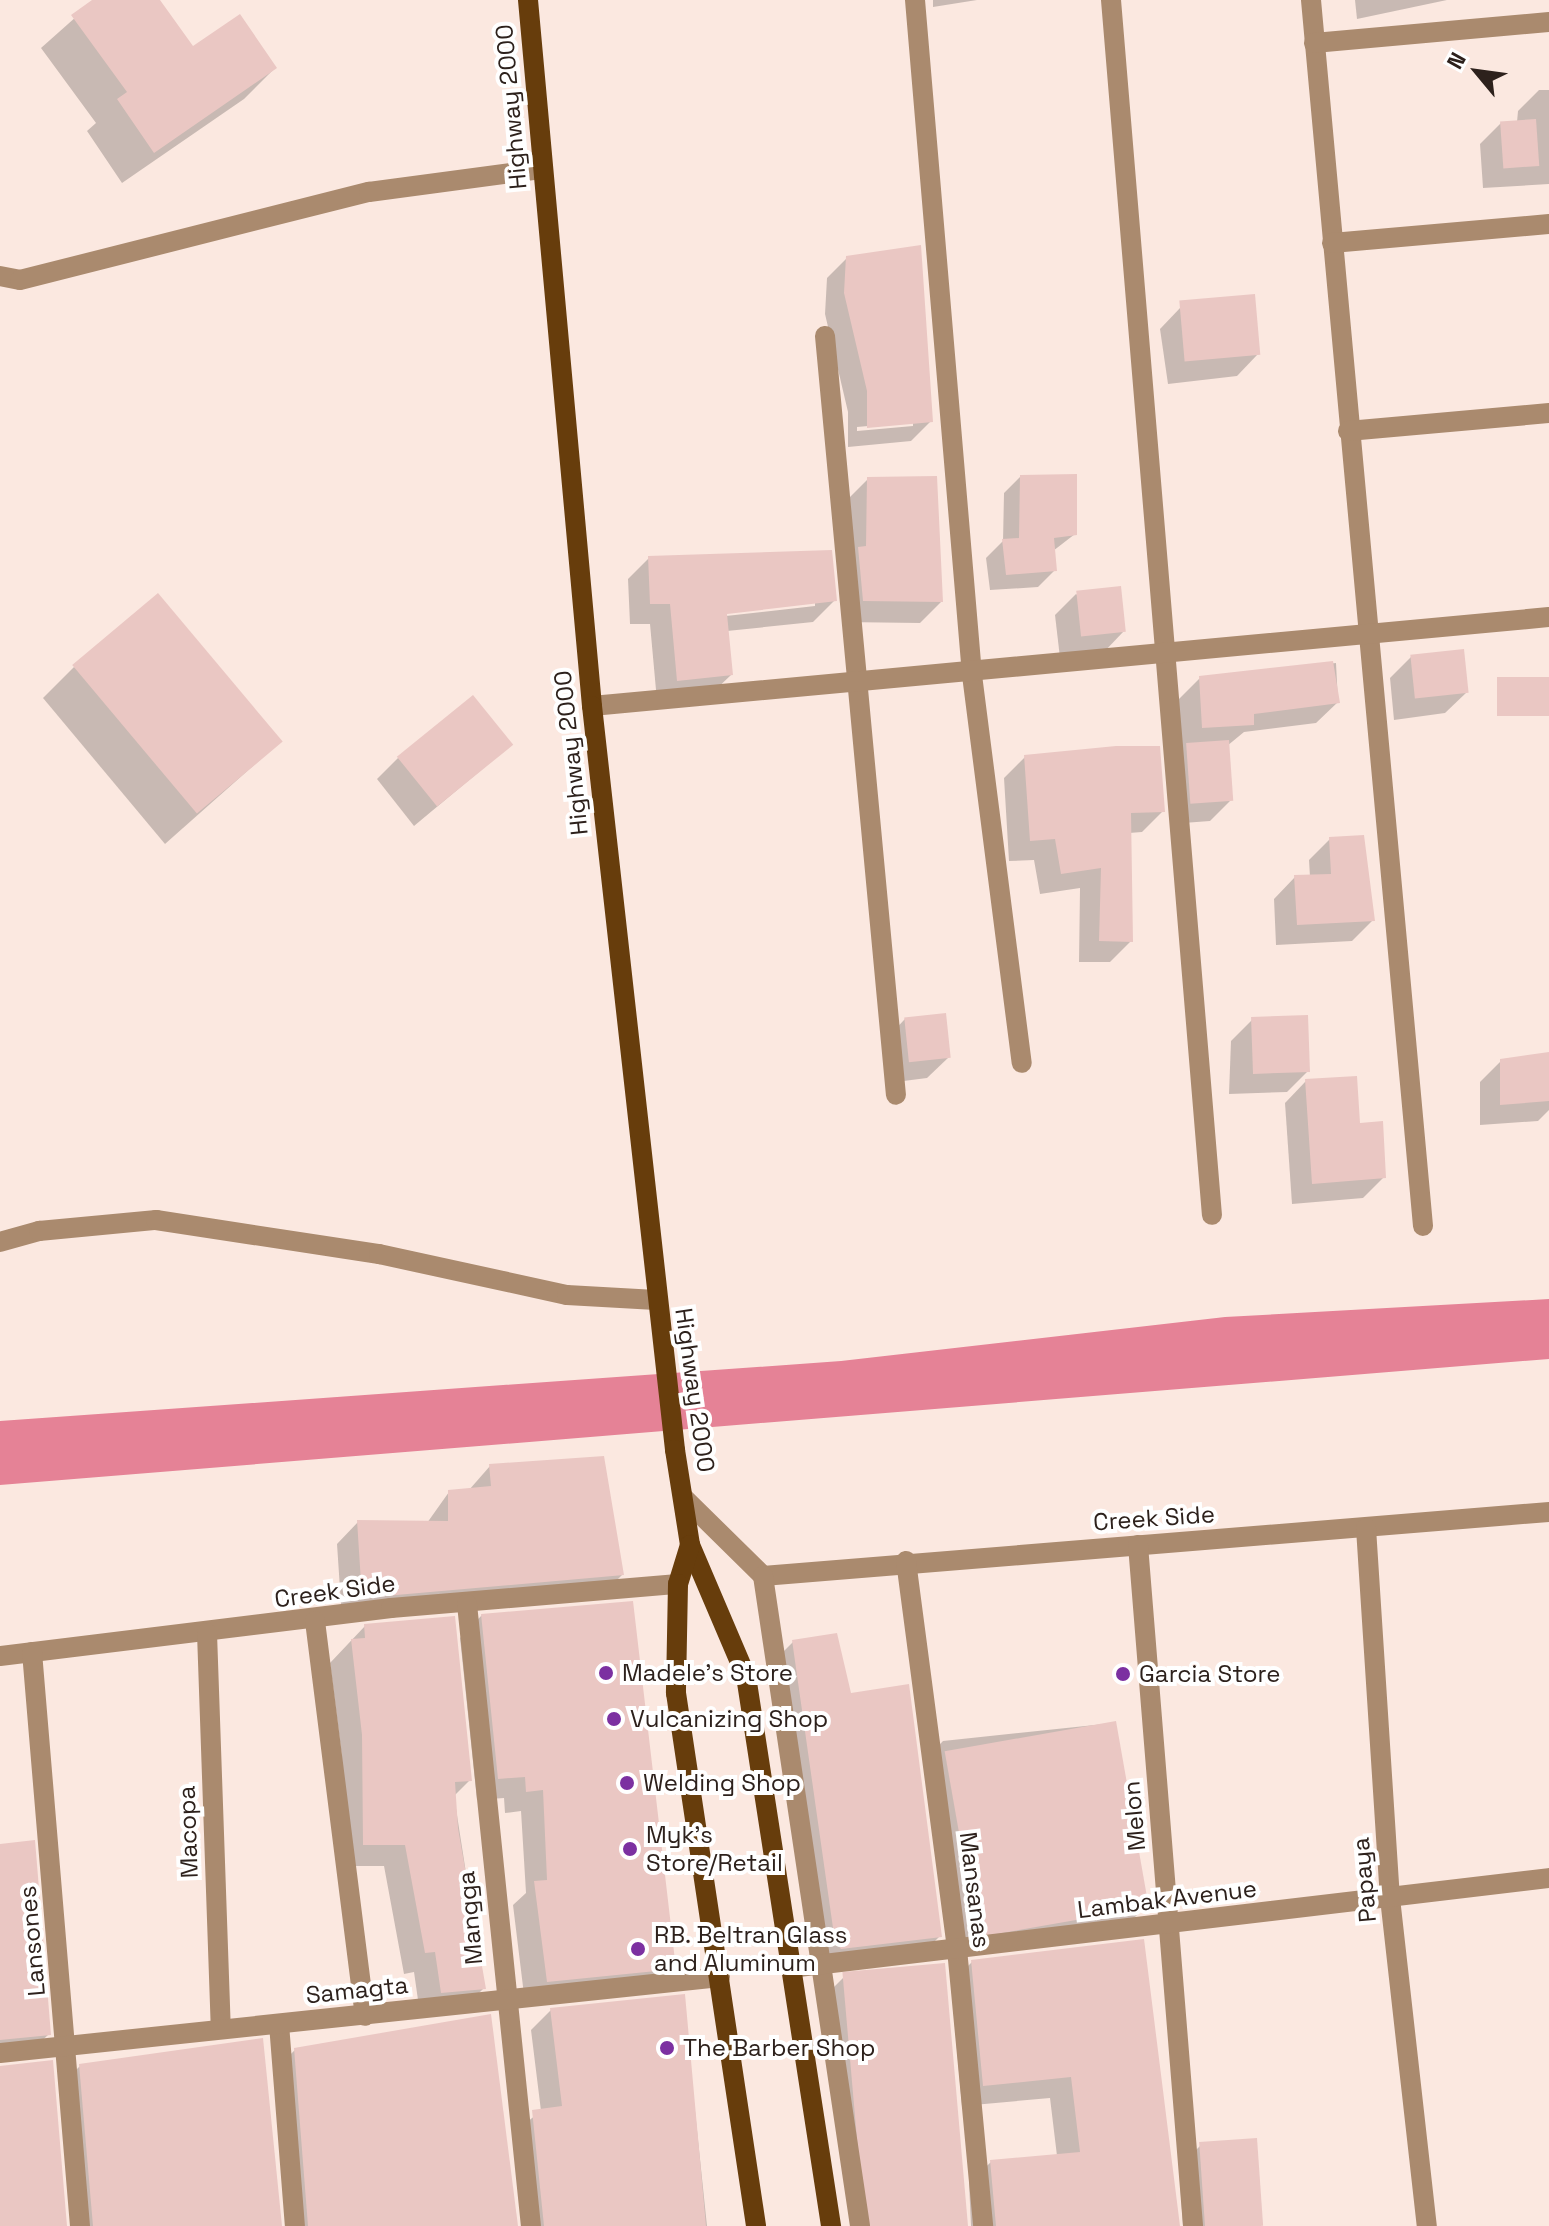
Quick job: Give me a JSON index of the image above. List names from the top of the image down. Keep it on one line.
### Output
{"streets":{"main road":["Highway 2000"],"street":["Creek Side","Melon","Macopa","Papaya","Mansanas","Lambak Avenue","Mangga","Lansones","Samagta"]},"crossings":[["Highway 2000","Creek Side"],["Highway 2000","Lambak Avenue"],["Highway 2000","Samagta"],["Creek Side","Melon"],["Creek Side","Macopa"],["Creek Side","Papaya"],["Creek Side","Mansanas"],["Creek Side","Mangga"],["Creek Side","Lansones"],["Melon","Lambak Avenue"],["Macopa","Samagta"],["Papaya","Lambak Avenue"],["Mansanas","Lambak Avenue"],["Mangga","Samagta"],["Lansones","Samagta"]],"places":["Madele's Store","Garcia Store","Vulcanizing Shop","Welding Shop","Myk's Store/Retail","RB. Beltran Glass and Aluminum","The Barber Shop"],"north":"top left"}
